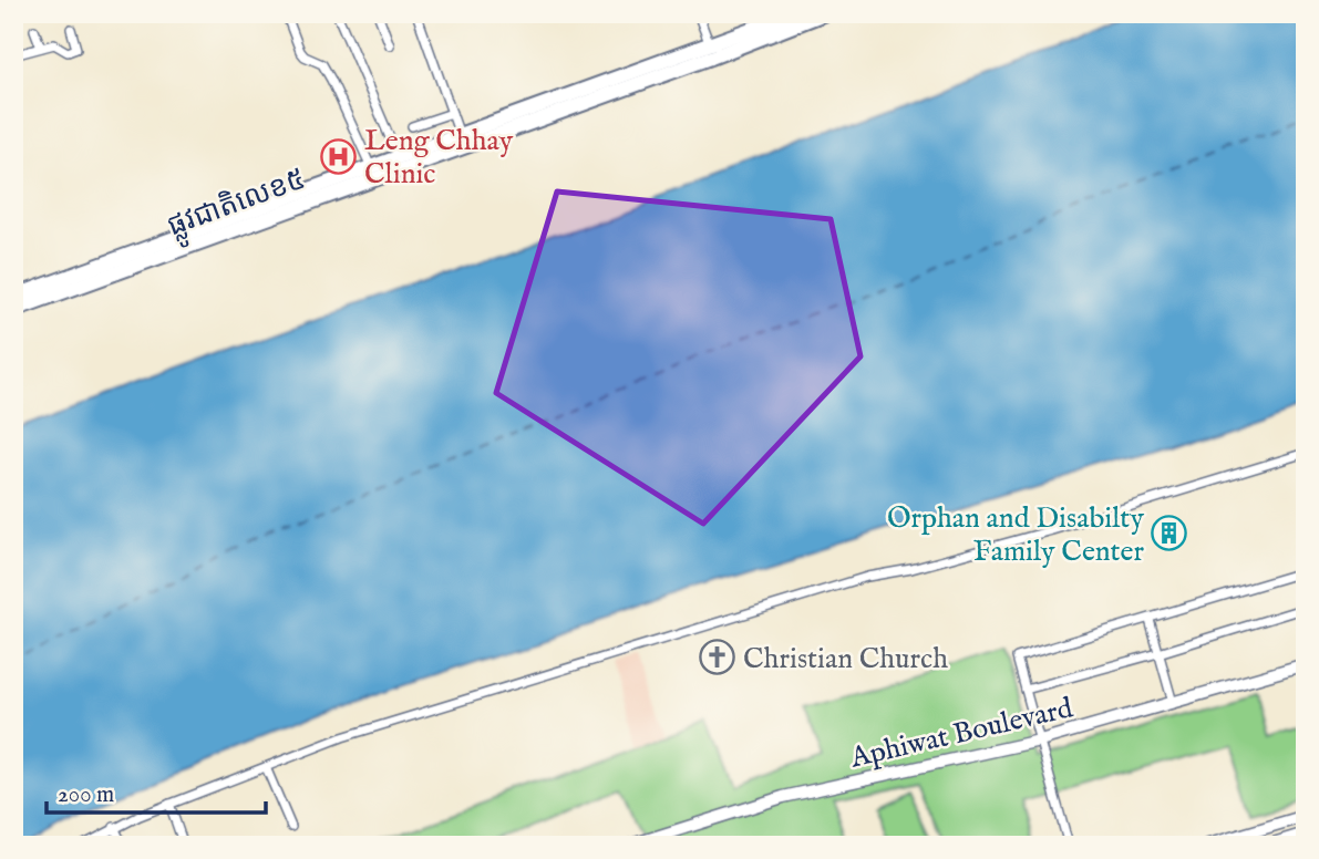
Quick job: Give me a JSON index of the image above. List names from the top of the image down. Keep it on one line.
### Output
{"streets":{"highway":["ផ្លូវជាតិលេខ៥"],"street":["Aphiwat Boulevard"]},"places":{"hospital":["Leng Chhay Clinic"],"building":["Orphan and Disabilty Family Center"],"church":["Christian Church"]},"scale_bar":"200 m"}
